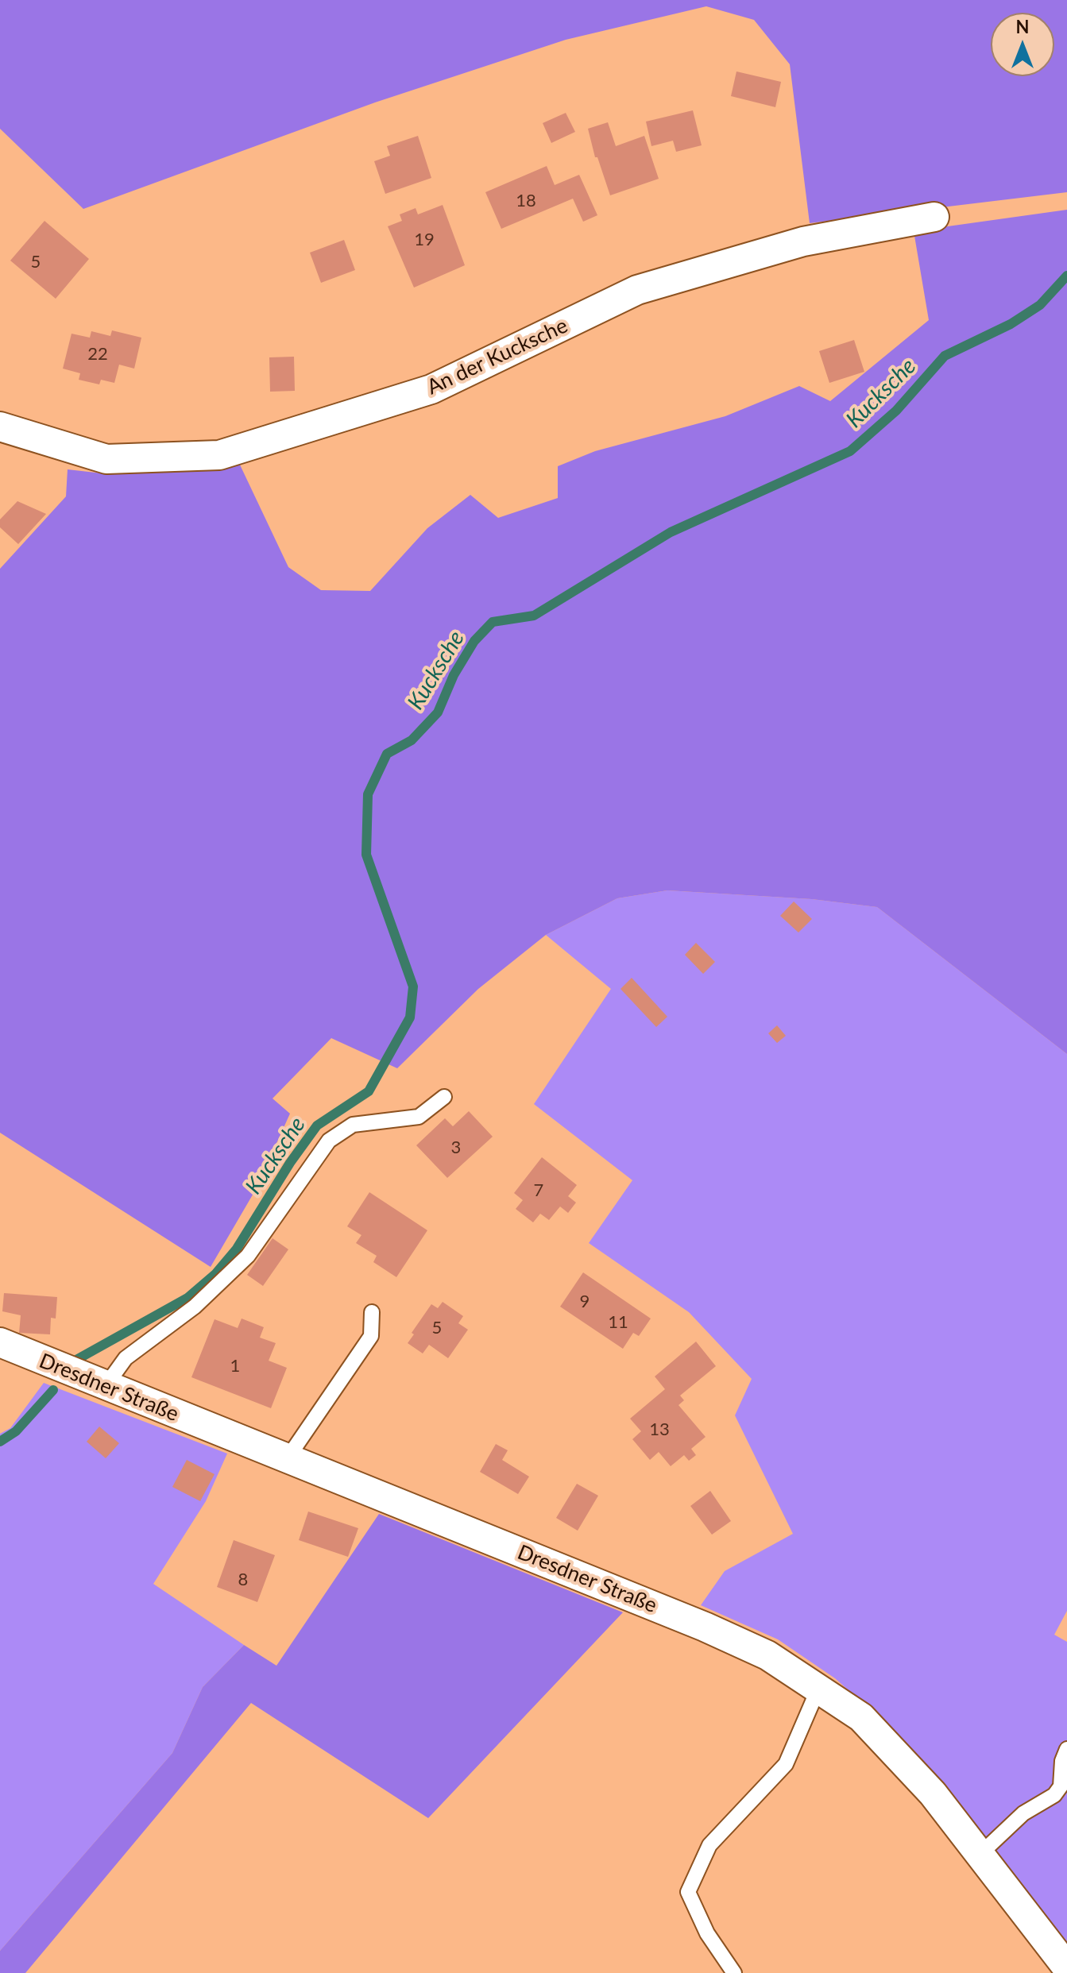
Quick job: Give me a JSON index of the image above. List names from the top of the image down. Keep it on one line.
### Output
{"streets":{"street":["An der Kucksche","Dresdner Straße"]},"water":["Kucksche"],"house_numbers":["18","19","5","22","3","7","9","11","5","1","13","8"],"north":"top"}
